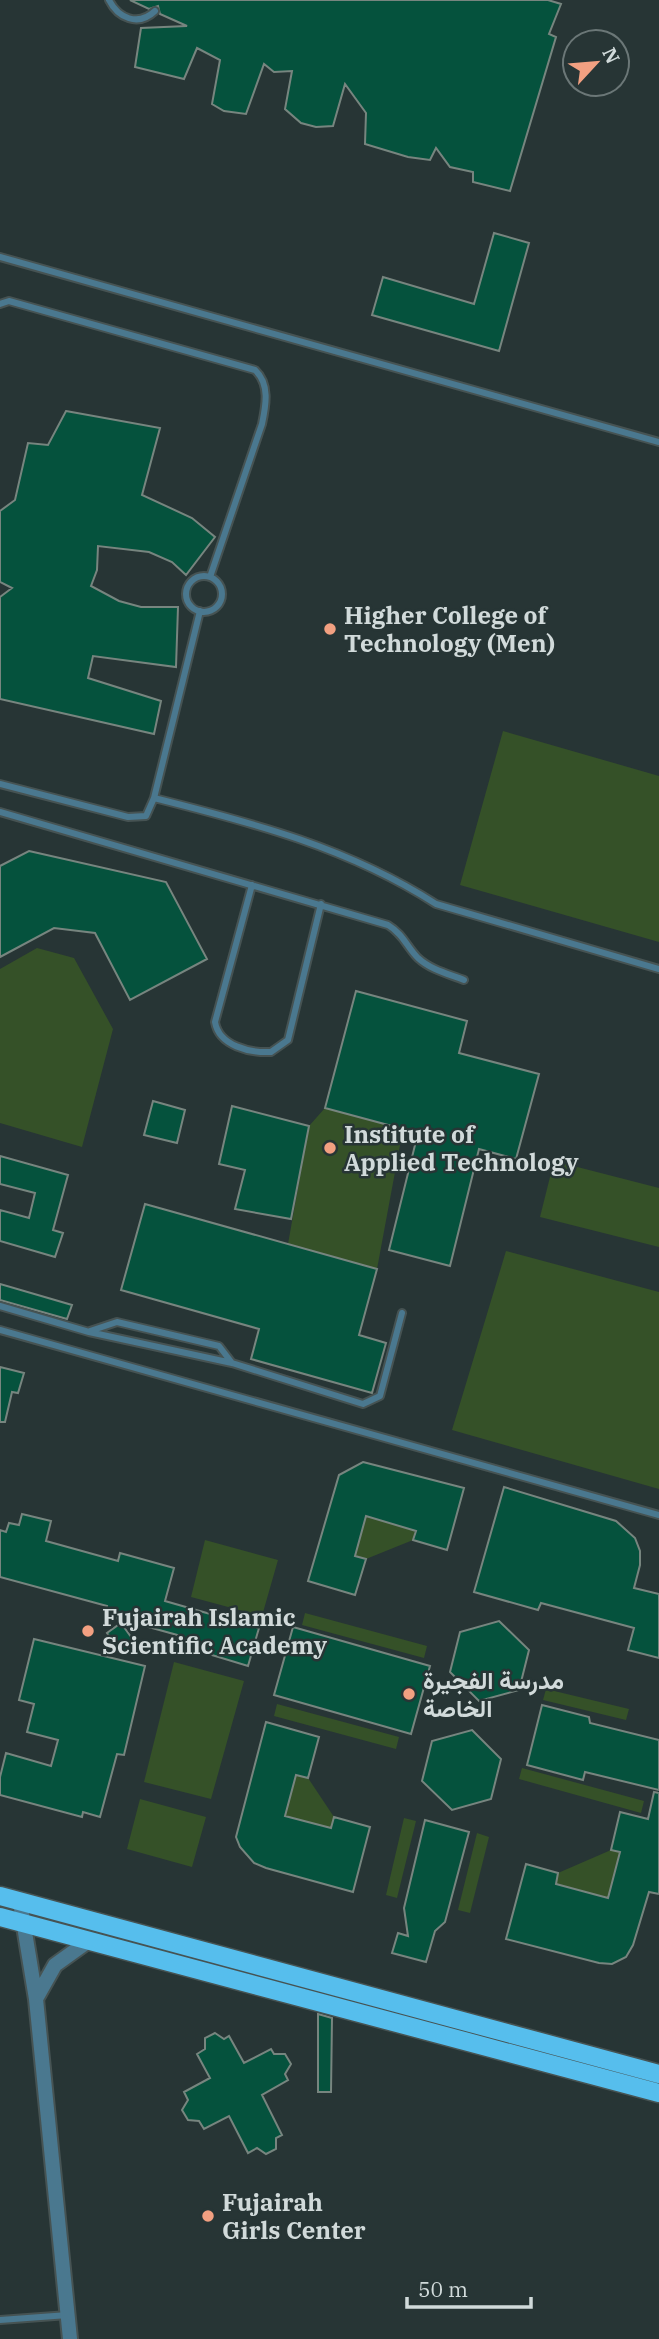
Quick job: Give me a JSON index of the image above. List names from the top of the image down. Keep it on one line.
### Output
{"places":["Higher College of Technology (Men)","Institute of Applied Technology","Fujairah Islamic Scientific Academy","مدرسة الفجيرة الخاصة","Fujairah Girls Center"],"scale_bar":"50 m","north":"top right"}
